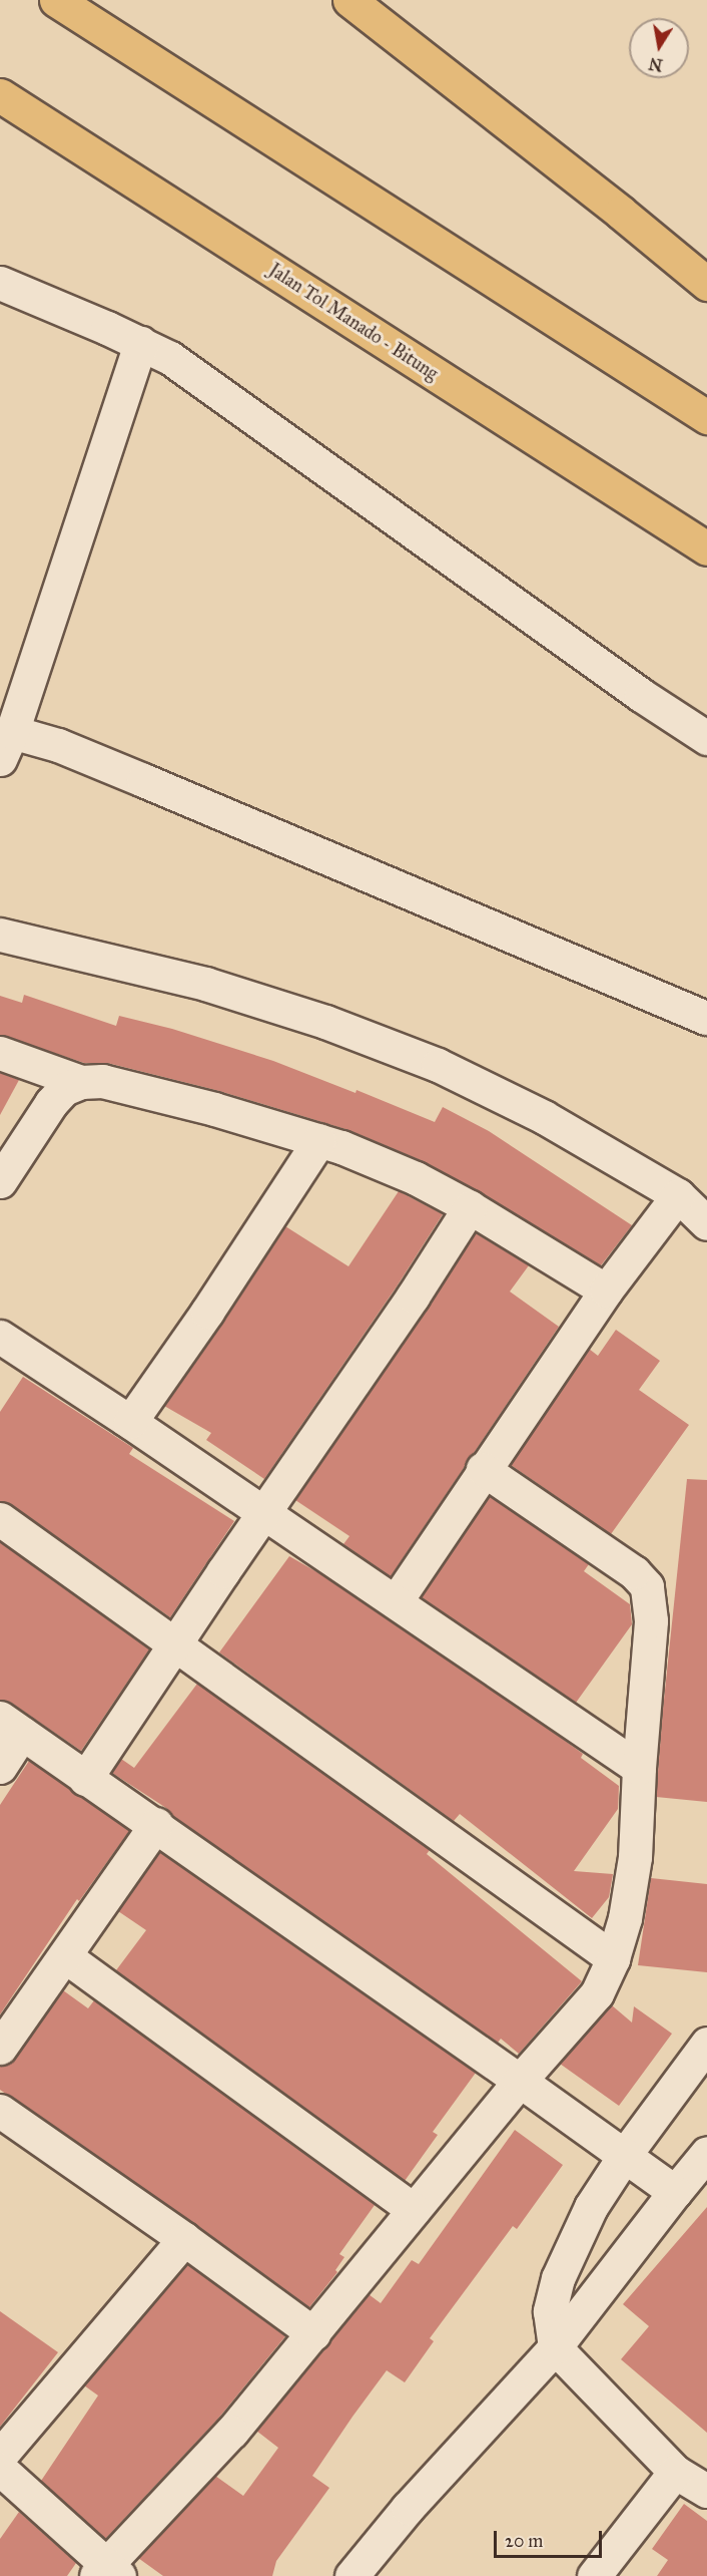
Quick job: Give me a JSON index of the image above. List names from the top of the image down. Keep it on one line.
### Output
{"streets":{"highway":["Jalan Tol Manado - Bitung"]},"scale_bar":"20 m","north":"bottom"}
